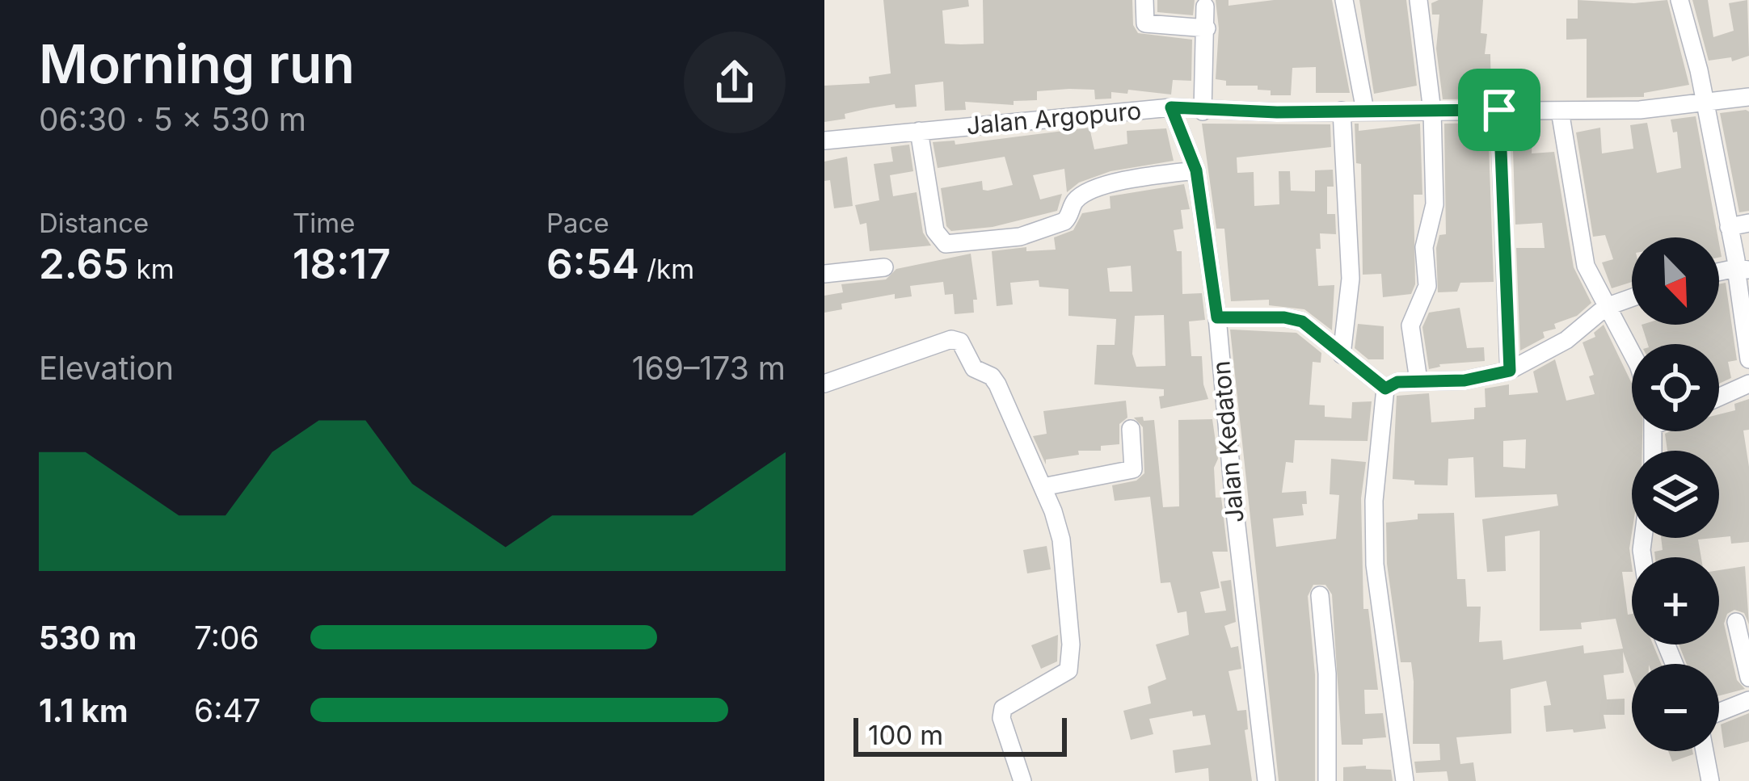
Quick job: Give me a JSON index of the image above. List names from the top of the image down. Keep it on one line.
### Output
{"streets":{"street":["Jalan Argopuro","Jalan Kedaton"]},"crossings":[["Jalan Argopuro","Jalan Kedaton"]],"scale_bar":"100 m","north":"bottom right","page":{"heading":["Morning run","06:30 · 5 × 530 m"],"stats":[["Distance","2.65 km"],["Time","18:17"],["Pace","6:54 /km"]],"map_buttons":["+","−"],"chart":["Elevation","169–173 m"],"list":[{"name":"530 m","note":"7:06"},{"name":"1.1 km","note":"6:47"}],"scale":"100 m"}}
